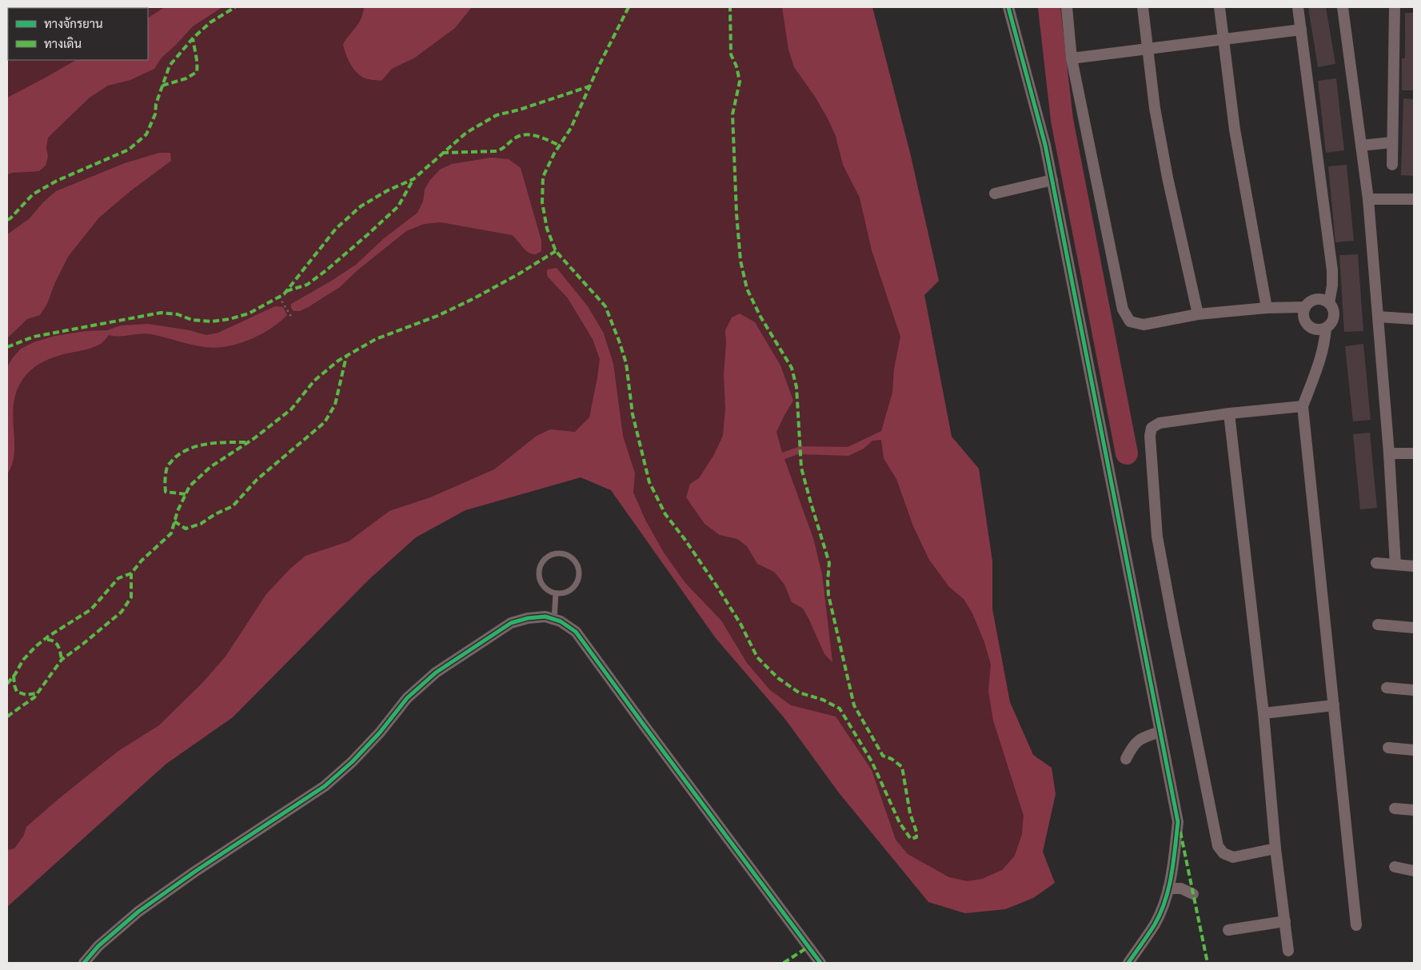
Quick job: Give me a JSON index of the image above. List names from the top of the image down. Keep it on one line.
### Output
{"legend":["ทางจักรยาน","ทางเดิน"]}
